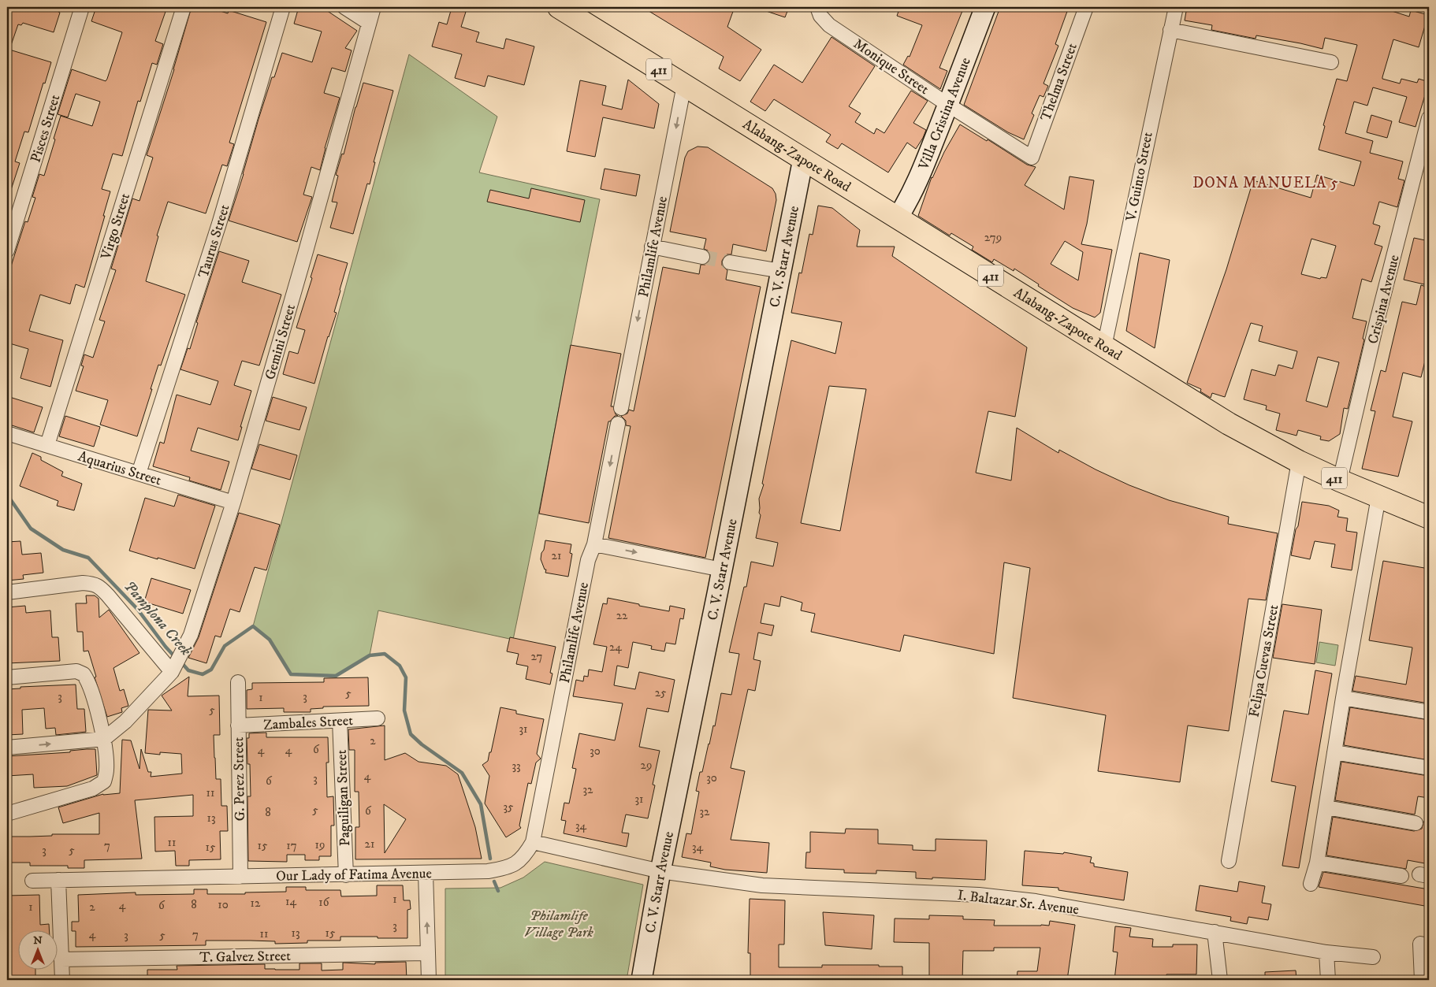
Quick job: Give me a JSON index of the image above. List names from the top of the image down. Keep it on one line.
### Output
{"streets":{"highway":["411","Alabang-Zapote Road"],"main road":["Villa Cristina Avenue","C. V. Starr Avenue"],"street":["Monique Street","Thelma Street","Pisces Street","V. Guinto Street","Virgo Street","Taurus Street","Philamlife Avenue","Crispina Avenue","Gemini Street","Aquarius Street","Felipa Cuevas Street","Zambales Street","G. Perez Street","Paguiligan Street","Our Lady of Fatima Avenue","I. Baltazar Sr. Avenue","T. Galvez Street"]},"crossings":[["Monique Street","Thelma Street"],["Monique Street","Villa Cristina Avenue"],["Villa Cristina Avenue","Alabang-Zapote Road"],["Alabang-Zapote Road","V. Guinto Street"],["Alabang-Zapote Road","Philamlife Avenue"],["Alabang-Zapote Road","C. V. Starr Avenue"],["Alabang-Zapote Road","Crispina Avenue"],["Alabang-Zapote Road","Felipa Cuevas Street"],["Virgo Street","Aquarius Street"],["Taurus Street","Aquarius Street"],["Philamlife Avenue","Our Lady of Fatima Avenue"],["C. V. Starr Avenue","I. Baltazar Sr. Avenue"],["Gemini Street","Aquarius Street"],["Zambales Street","G. Perez Street"],["Zambales Street","Paguiligan Street"],["G. Perez Street","Our Lady of Fatima Avenue"],["Paguiligan Street","Our Lady of Fatima Avenue"]],"one_way":["Philamlife Avenue"],"districts":["DONA MANUELA 5"],"water":["Pamplona Creek"],"parks":["Philamlife Village Park"],"house_numbers":["279","21","22","24","27","25","5","3","3","1","5","31","2","6","4","4","30","29","33","4","30","3","6","32","11","31","35","5","6","32","8","13","34","11","21","19","7","15","17","15","34","3","5","1","14","16","12","8","10","4","6","1","2","3","13","15","11","4","7","3","5"],"north":"top"}
